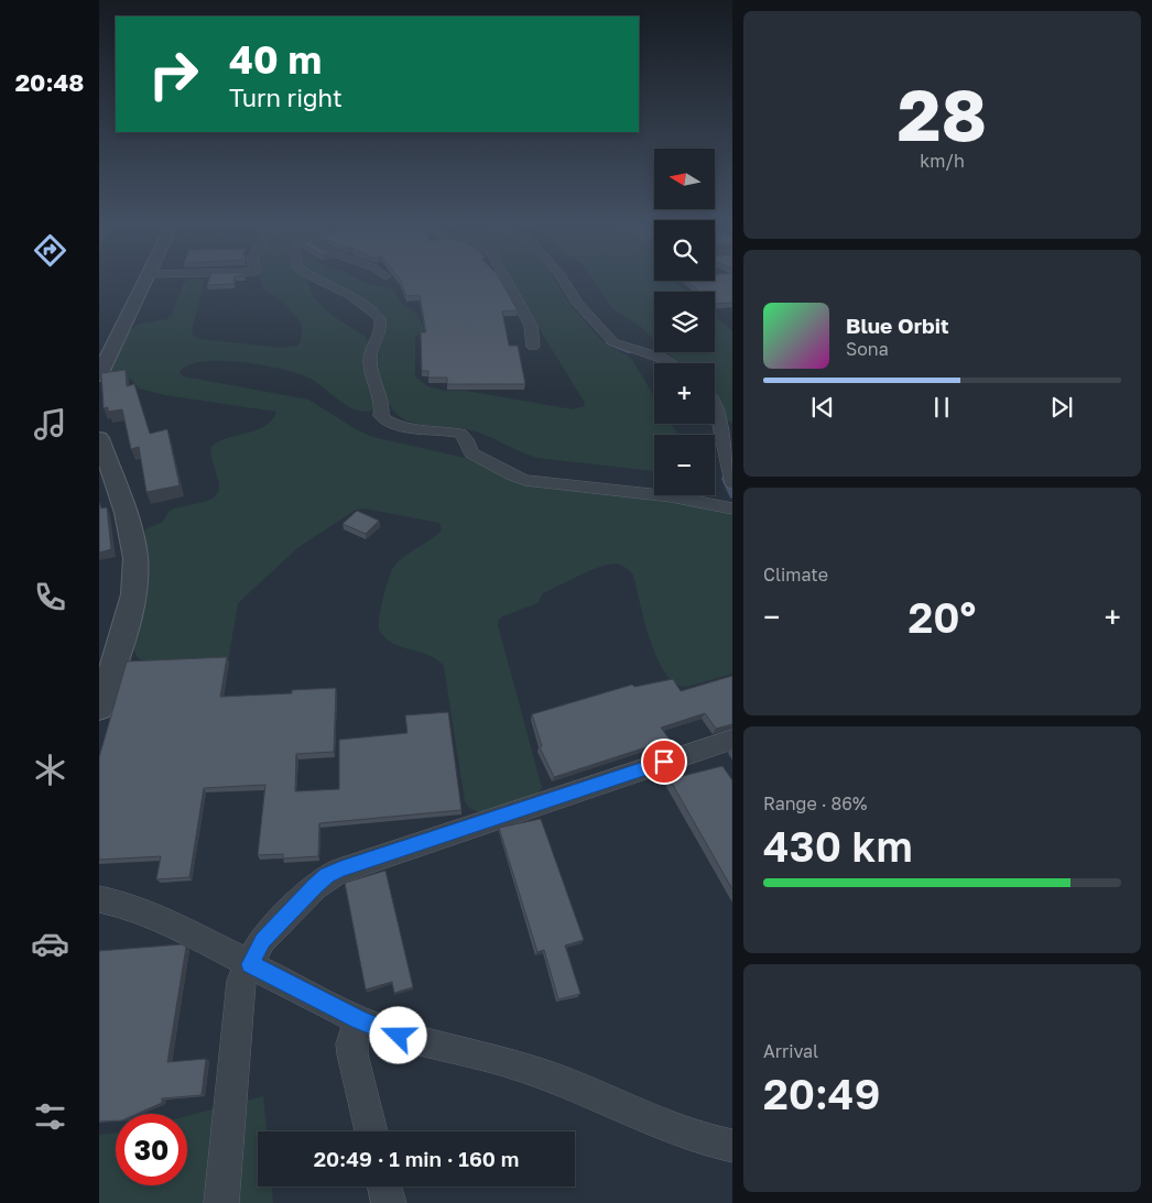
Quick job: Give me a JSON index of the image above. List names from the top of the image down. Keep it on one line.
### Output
{"north":"left","page":{"tabs":"20:48","tile":[["28","km/h"],"Climate",["Range · 86%","430 km"],["Arrival","20:49"]],"turn":["40 m","Turn right"],"map_buttons":["+","−"],"song":["Blue Orbit","Sona"],"heat":["−","20°","+"],"limit":"30","trip":"20:49 · 1 min · 160 m"}}
